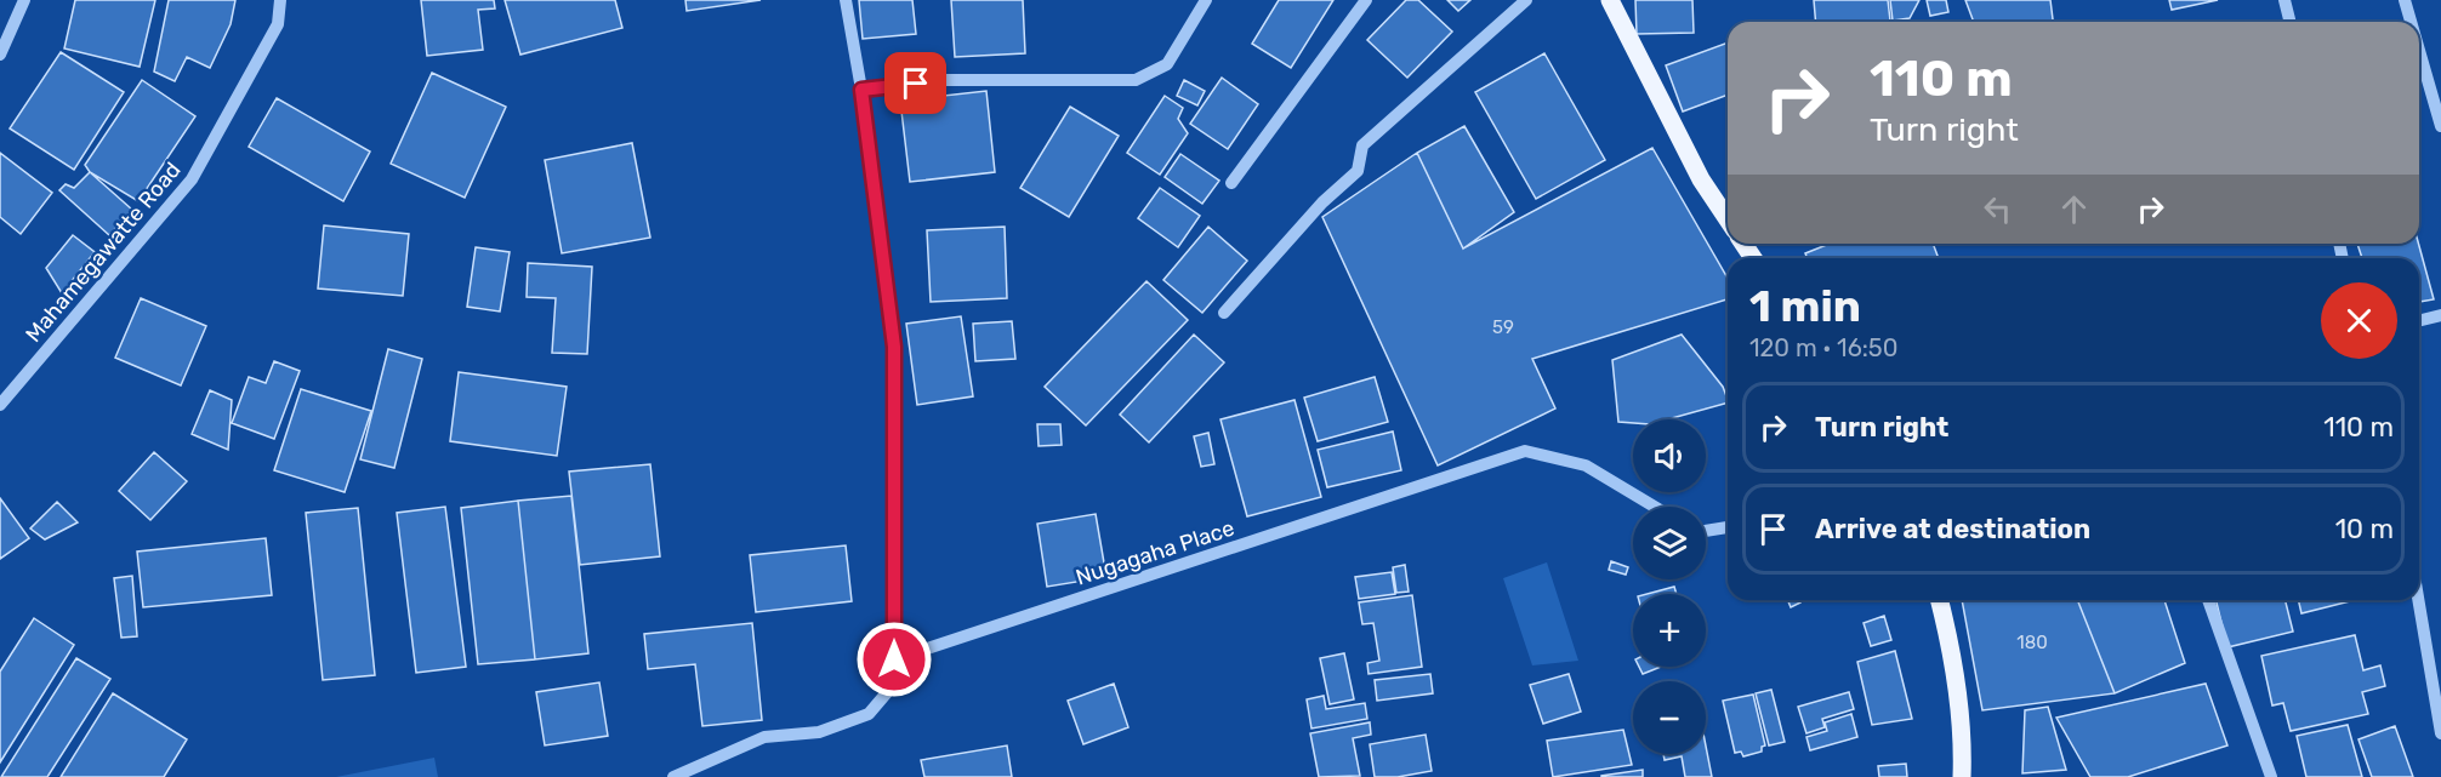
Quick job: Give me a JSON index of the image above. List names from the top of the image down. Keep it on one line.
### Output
{"streets":{"street":["Mahamegawatte Road","Nugagaha Place"]},"house_numbers":["59","180"],"page":{"turn":["110 m","Turn right"],"heading":["1 min","120 m · 16:50"],"list":[{"name":"Turn right","value":"110 m"},{"name":"Arrive at destination","value":"10 m"}],"map_buttons":["+","−"]}}
